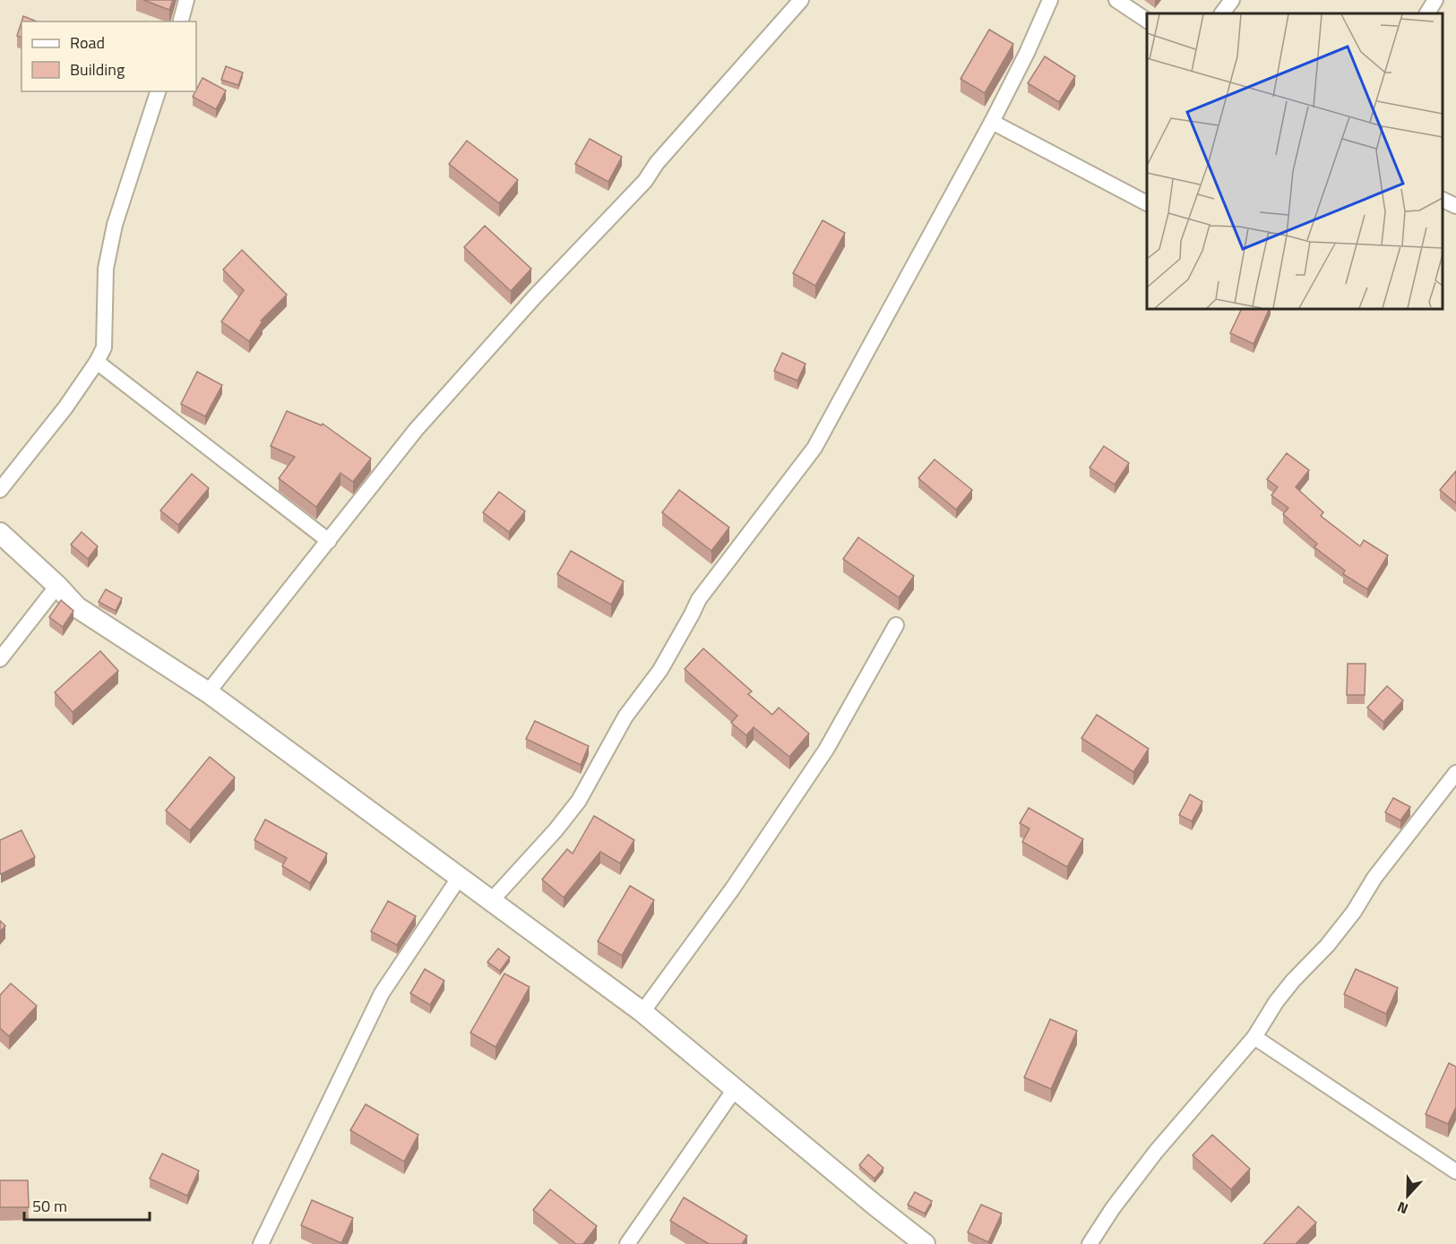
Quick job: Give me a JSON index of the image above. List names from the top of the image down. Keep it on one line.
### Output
{"legend":["Road","Building"],"scale_bar":"50 m","north":"bottom"}
